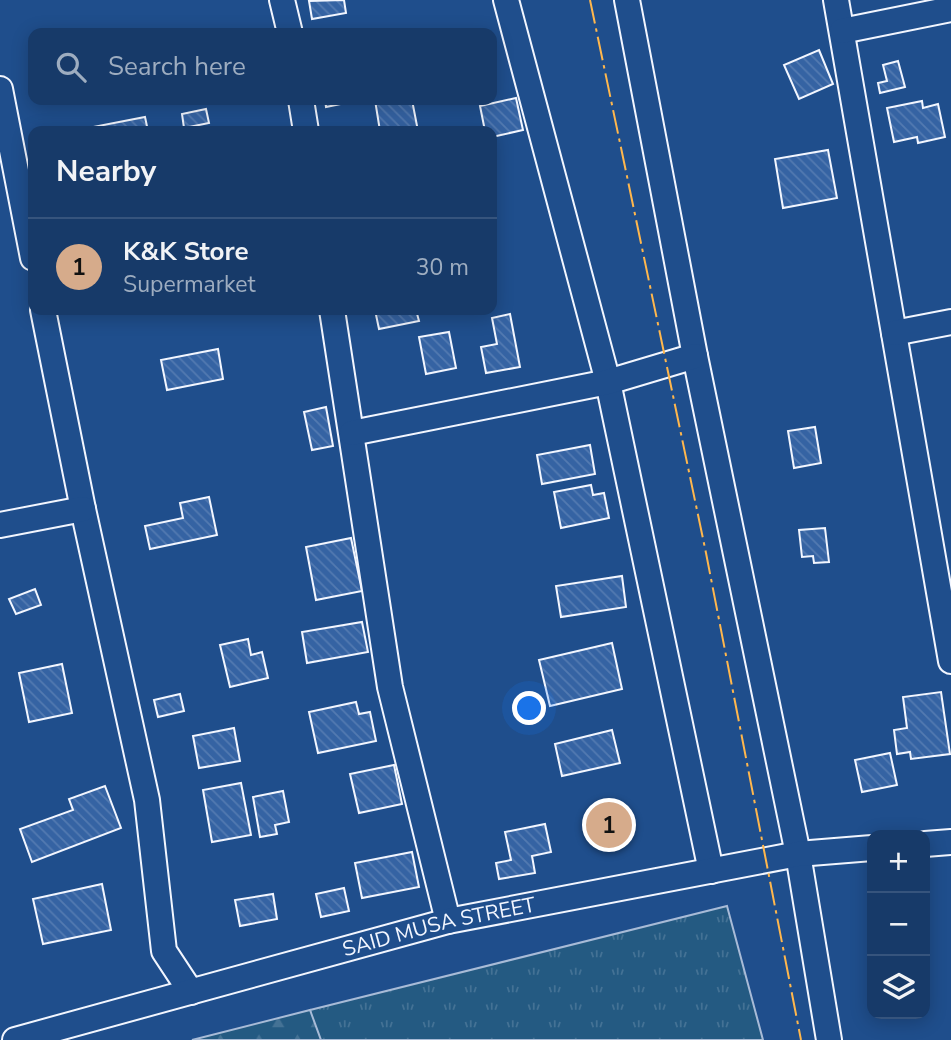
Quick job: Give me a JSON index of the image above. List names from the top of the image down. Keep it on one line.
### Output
{"streets":{"street":["SAID MUSA STREET"]},"page":{"search":"Search here","heading":"Nearby","list":[{"mark":"1","name":"K&K Store","note":"Supermarket","value":"30 m"}],"pins":"1","map_buttons":["+","−"]}}
